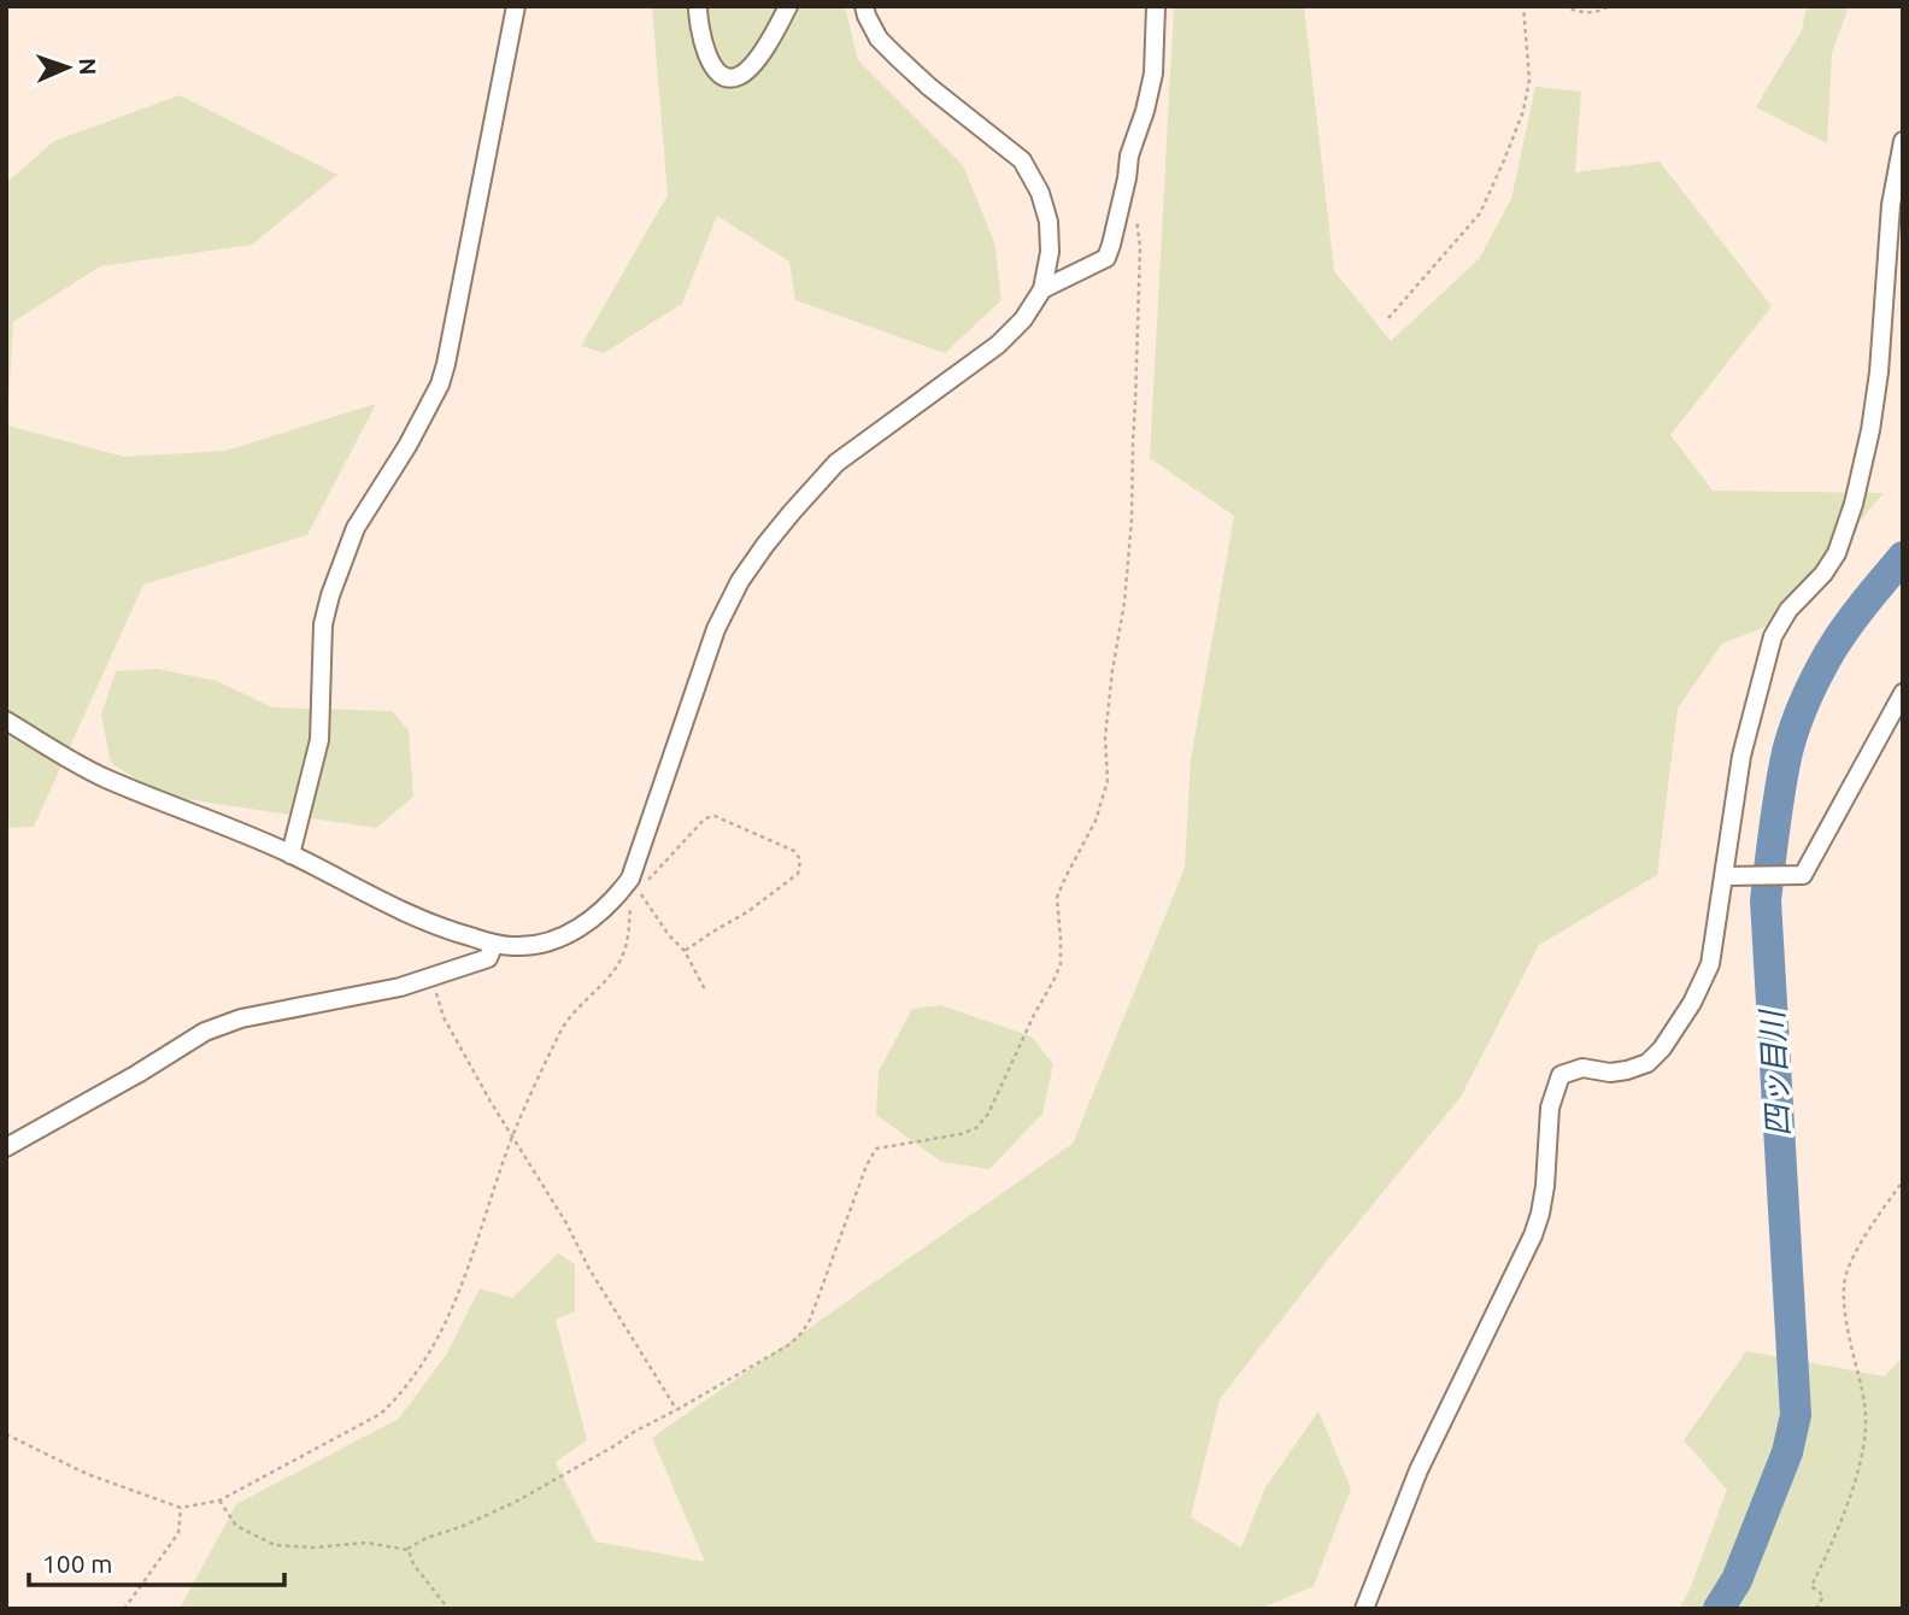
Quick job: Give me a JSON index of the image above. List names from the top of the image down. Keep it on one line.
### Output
{"water":["四ッ目川"],"scale_bar":"100 m","north":"right"}
